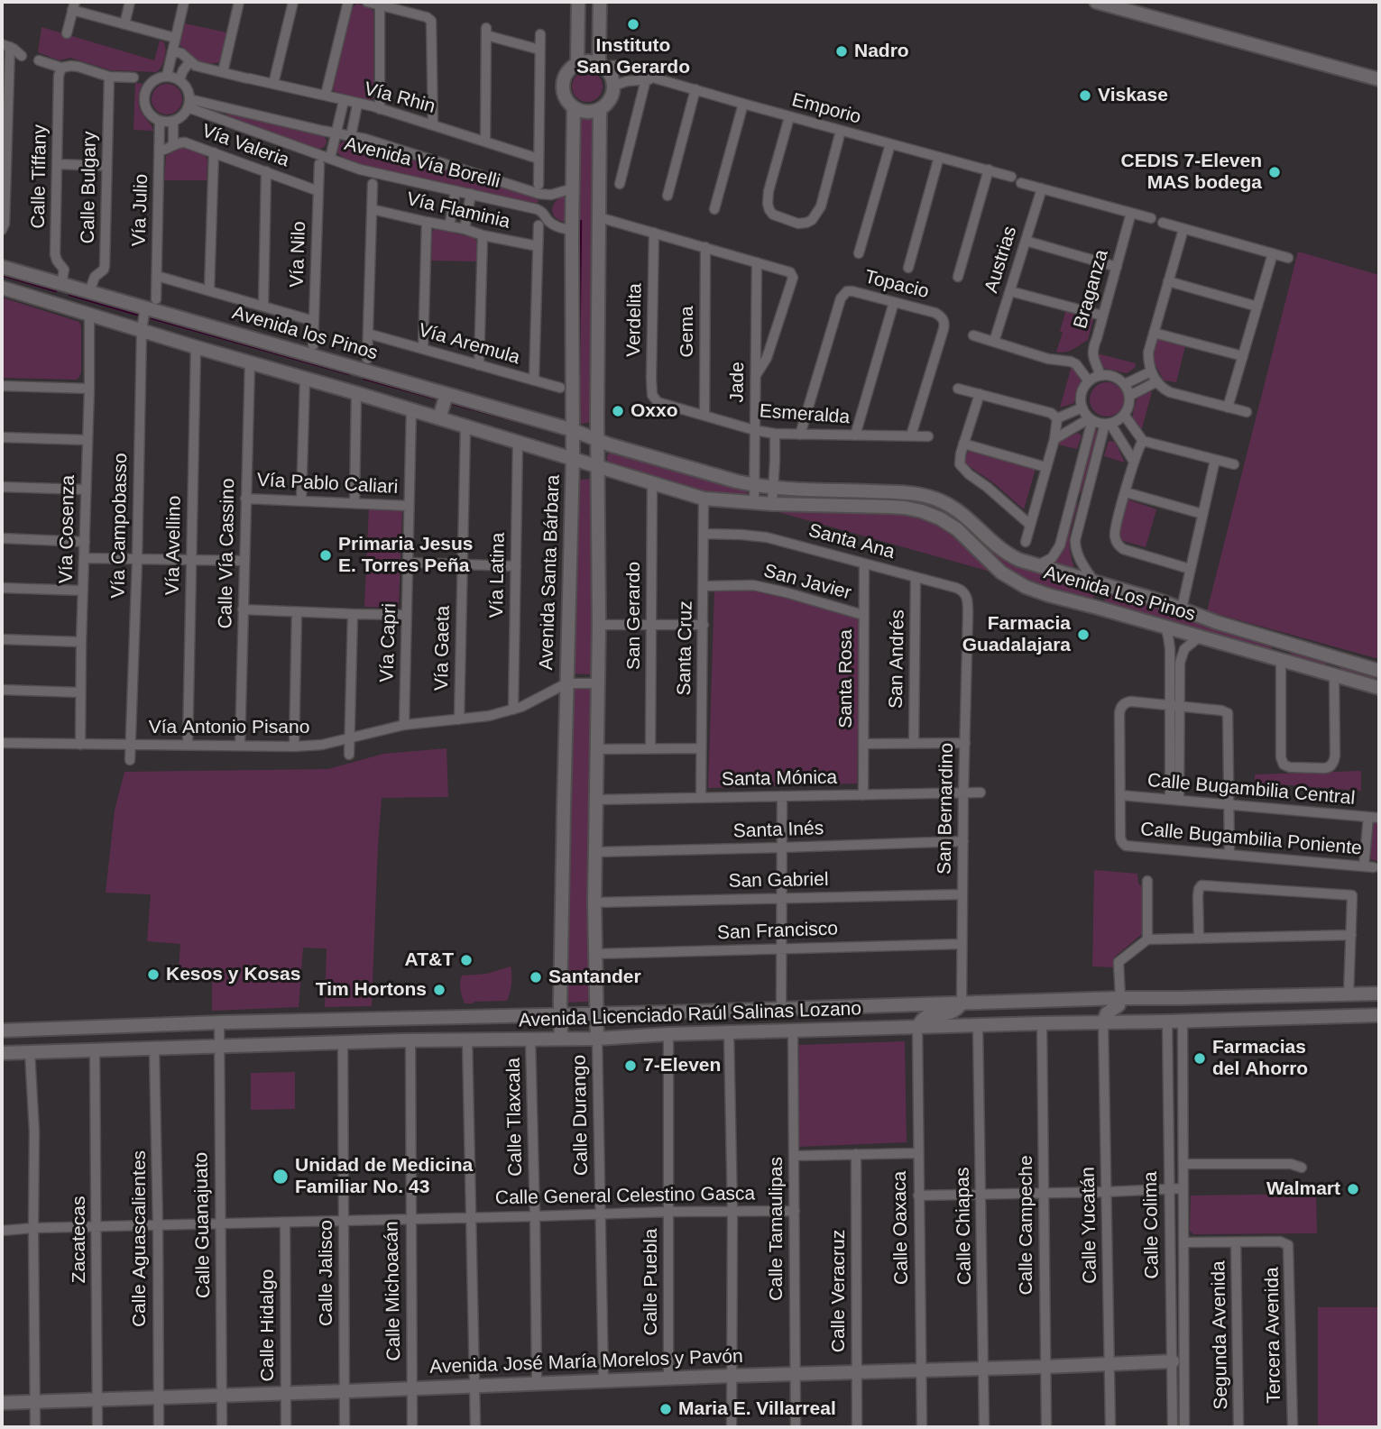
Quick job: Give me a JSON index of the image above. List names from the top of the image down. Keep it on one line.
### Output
{"streets":{"street":["Vía Rhin","Emporio","Vía Valeria","Avenida Vía Borelli","Calle Tiffany","Calle Bulgary","Vía Julio","Vía Flaminia","Vía Nilo","Austrias","Topacio","Braganza","Verdelita","Gema","Avenida los Pinos","Vía Aremula","Jade","Esmeralda","Vía Pablo Caliari","Vía Campobasso","Vía Cosenza","Santa Ana","Vía Avellino","Calle Vía Cassino","Avenida Santa Bárbara","Vía Latina","San Javier","Avenida Los Pinos","San Gerardo","Vía Capri","Vía Gaeta","Santa Cruz","San Andrés","Santa Rosa","Vía Antonio Pisano","Santa Mónica","Calle Bugambilia Central","San Bernardino","Santa Inés","Calle Bugambilia Poniente","San Gabriel","San Francisco","Avenida Licenciado Raúl Salinas Lozano","Calle Durango","Calle Tlaxcala","Calle General Celestino Gasca","Calle Guanajuato","Calle Campeche","Calle Yucatán","Calle Colima","Calle Chiapas","Calle Oaxaca","Calle Tamaulipas","Calle Aguascalientes","Zacatecas","Calle Jalisco","Calle Puebla","Calle Michoacán","Calle Veracruz","Calle Hidalgo","Segunda Avenida","Tercera Avenida","Avenida José María Morelos y Pavón"]},"crossings":[["Emporio","Avenida Santa Bárbara"],["Vía Valeria","Vía Julio"],["Vía Valeria","Vía Nilo"],["Avenida Vía Borelli","Vía Julio"],["Avenida Vía Borelli","Avenida Santa Bárbara"],["Calle Tiffany","Avenida los Pinos"],["Calle Bulgary","Avenida los Pinos"],["Vía Julio","Avenida los Pinos"],["Vía Julio","Vía Campobasso"],["Topacio","Esmeralda"],["Verdelita","Esmeralda"],["Gema","Esmeralda"],["Avenida los Pinos","Vía Campobasso"],["Avenida los Pinos","Avenida Santa Bárbara"],["Avenida los Pinos","Avenida Los Pinos"],["Jade","Esmeralda"],["Jade","Avenida Los Pinos"],["Vía Pablo Caliari","Calle Vía Cassino"],["Vía Pablo Caliari","Vía Capri"],["Vía Campobasso","Vía Antonio Pisano"],["Vía Cosenza","Vía Antonio Pisano"],["Santa Ana","Santa Cruz"],["Santa Ana","San Andrés"],["Santa Ana","Santa Rosa"],["Santa Ana","San Bernardino"],["Vía Avellino","Vía Antonio Pisano"],["Calle Vía Cassino","Vía Antonio Pisano"],["Avenida Santa Bárbara","Avenida Los Pinos"],["Avenida Santa Bárbara","Vía Antonio Pisano"],["Avenida Santa Bárbara","Avenida Licenciado Raúl Salinas Lozano"],["Vía Latina","Vía Antonio Pisano"],["San Javier","Santa Cruz"],["San Javier","Santa Rosa"],["Avenida Los Pinos","San Gerardo"],["Avenida Los Pinos","Santa Cruz"],["Vía Capri","Vía Antonio Pisano"],["Vía Gaeta","Vía Antonio Pisano"],["Santa Cruz","Santa Mónica"],["Santa Rosa","Santa Mónica"],["Santa Mónica","San Bernardino"],["Calle Bugambilia Central","Calle Bugambilia Poniente"],["San Bernardino","Santa Inés"],["San Bernardino","San Gabriel"],["San Bernardino","San Francisco"],["San Bernardino","Avenida Licenciado Raúl Salinas Lozano"],["Avenida Licenciado Raúl Salinas Lozano","Calle Durango"],["Avenida Licenciado Raúl Salinas Lozano","Calle Tlaxcala"],["Avenida Licenciado Raúl Salinas Lozano","Calle Guanajuato"],["Avenida Licenciado Raúl Salinas Lozano","Calle Campeche"],["Avenida Licenciado Raúl Salinas Lozano","Calle Yucatán"],["Avenida Licenciado Raúl Salinas Lozano","Calle Colima"],["Avenida Licenciado Raúl Salinas Lozano","Calle Chiapas"],["Avenida Licenciado Raúl Salinas Lozano","Calle Oaxaca"],["Avenida Licenciado Raúl Salinas Lozano","Calle Tamaulipas"],["Avenida Licenciado Raúl Salinas Lozano","Calle Aguascalientes"],["Avenida Licenciado Raúl Salinas Lozano","Zacatecas"],["Avenida Licenciado Raúl Salinas Lozano","Calle Jalisco"],["Avenida Licenciado Raúl Salinas Lozano","Calle Puebla"],["Avenida Licenciado Raúl Salinas Lozano","Calle Michoacán"],["Calle Durango","Calle General Celestino Gasca"],["Calle Durango","Avenida José María Morelos y Pavón"],["Calle Tlaxcala","Calle General Celestino Gasca"],["Calle Tlaxcala","Avenida José María Morelos y Pavón"],["Calle General Celestino Gasca","Calle Guanajuato"],["Calle General Celestino Gasca","Calle Tamaulipas"],["Calle General Celestino Gasca","Calle Aguascalientes"],["Calle General Celestino Gasca","Zacatecas"],["Calle General Celestino Gasca","Calle Jalisco"],["Calle General Celestino Gasca","Calle Puebla"],["Calle General Celestino Gasca","Calle Michoacán"],["Calle General Celestino Gasca","Calle Hidalgo"],["Calle Guanajuato","Avenida José María Morelos y Pavón"],["Calle Campeche","Avenida José María Morelos y Pavón"],["Calle Yucatán","Avenida José María Morelos y Pavón"],["Calle Colima","Avenida José María Morelos y Pavón"],["Calle Chiapas","Avenida José María Morelos y Pavón"],["Calle Oaxaca","Avenida José María Morelos y Pavón"],["Calle Tamaulipas","Avenida José María Morelos y Pavón"],["Calle Aguascalientes","Avenida José María Morelos y Pavón"],["Zacatecas","Avenida José María Morelos y Pavón"],["Calle Jalisco","Avenida José María Morelos y Pavón"],["Calle Puebla","Avenida José María Morelos y Pavón"],["Calle Michoacán","Avenida José María Morelos y Pavón"],["Calle Veracruz","Avenida José María Morelos y Pavón"],["Calle Hidalgo","Avenida José María Morelos y Pavón"],["Segunda Avenida","Tercera Avenida"]],"places":["Instituto San Gerardo","Nadro","Viskase","CEDIS 7-Eleven MAS bodega","Oxxo","Primaria Jesus E. Torres Peña","Farmacia Guadalajara","AT&T","Kesos y Kosas","Santander","Tim Hortons","Farmacias del Ahorro","7-Eleven","Unidad de Medicina Familiar No. 43","Walmart","Maria E. Villarreal"]}
